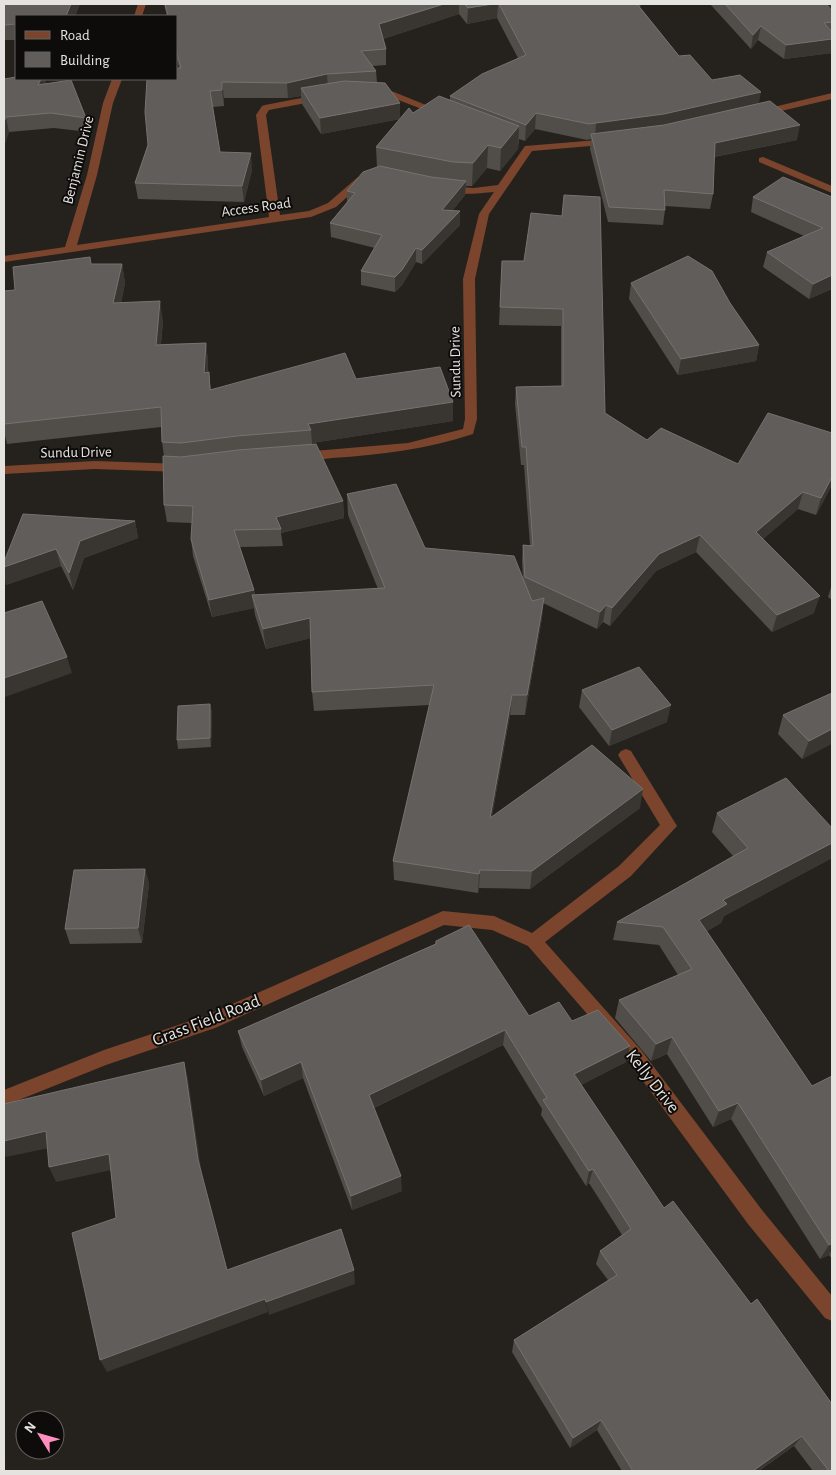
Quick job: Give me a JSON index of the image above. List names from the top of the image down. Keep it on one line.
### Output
{"streets":{"street":["Benjamin Drive","Access Road","Sundu Drive","Grass Field Road","Kelly Drive"]},"crossings":[["Benjamin Drive","Access Road"],["Grass Field Road","Kelly Drive"]],"legend":["Road","Building"],"north":"top left"}
